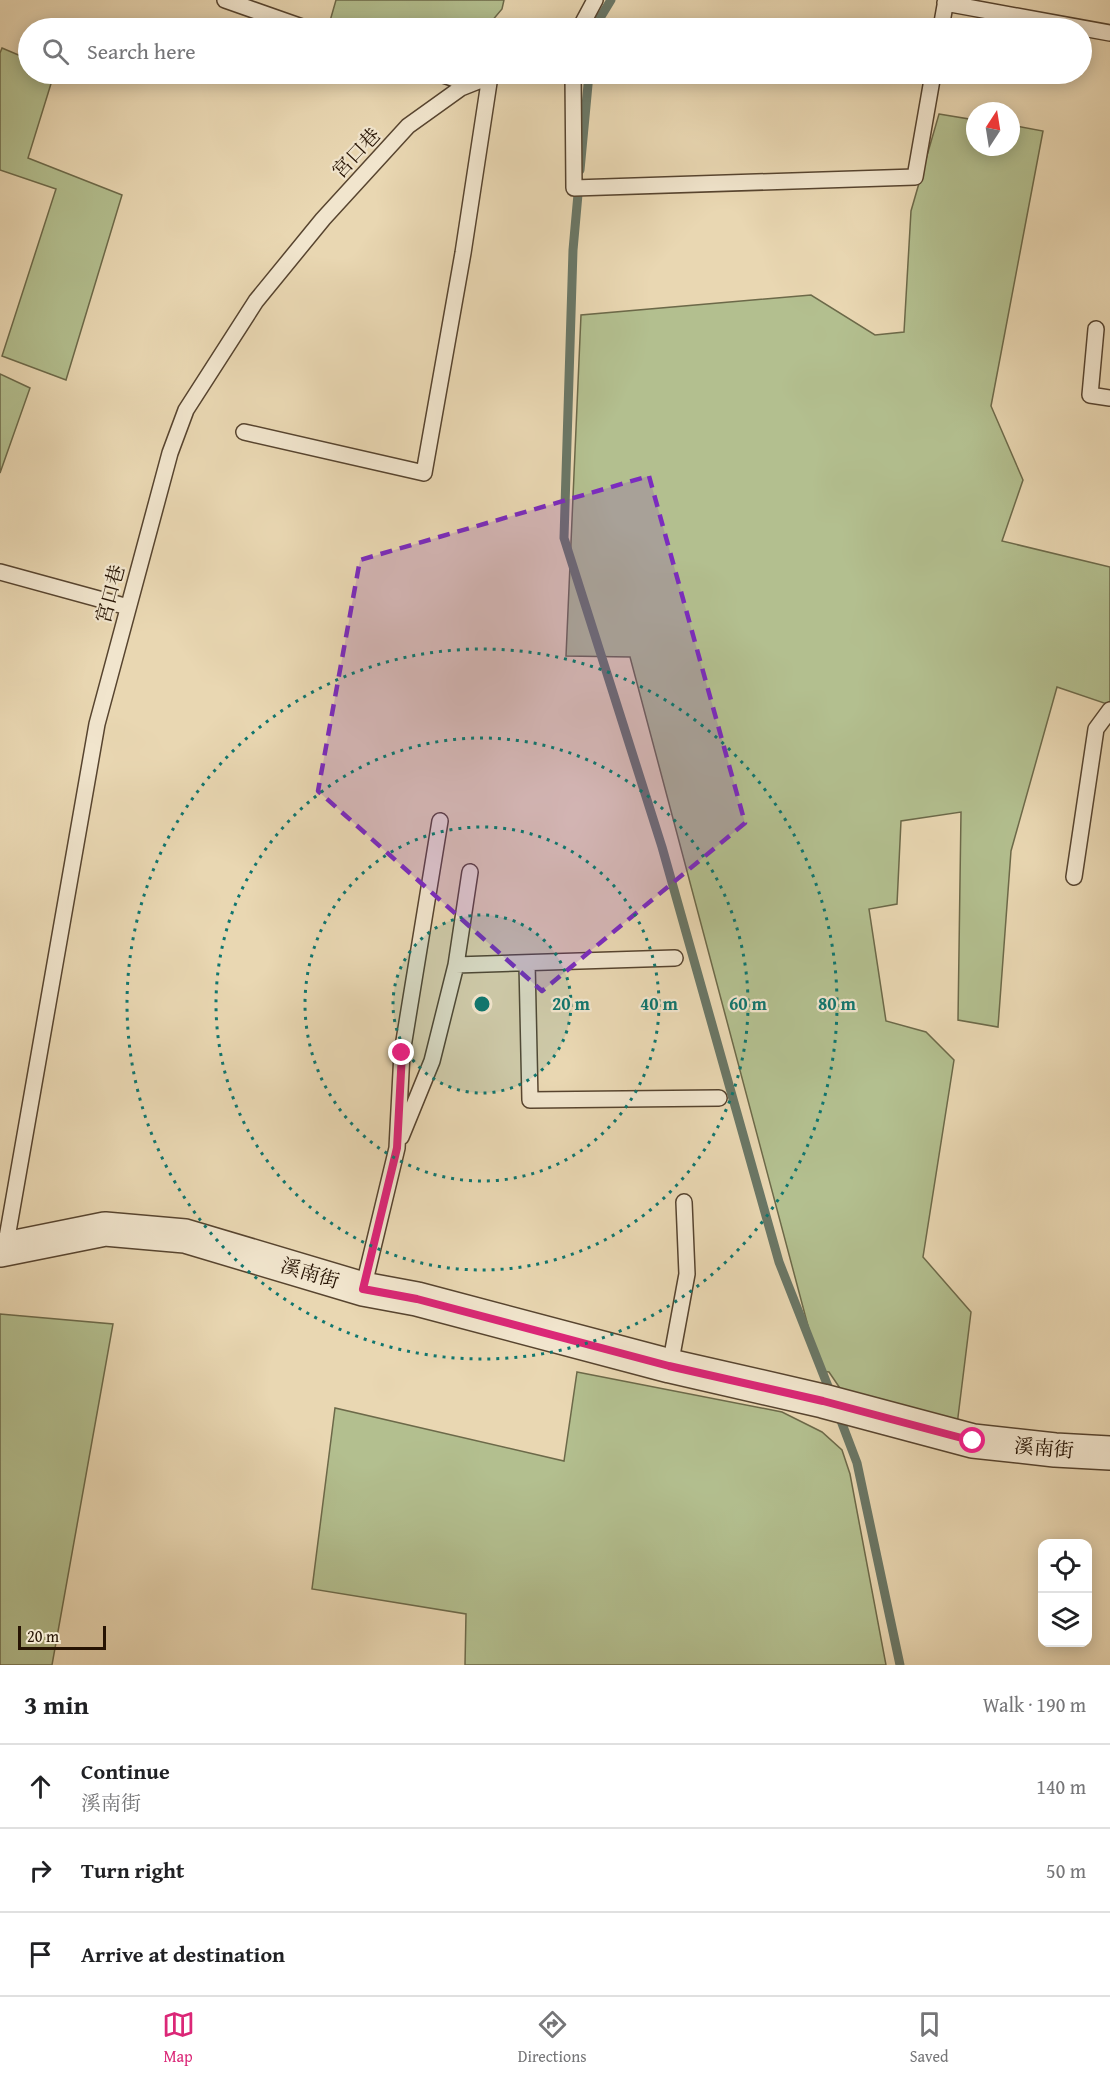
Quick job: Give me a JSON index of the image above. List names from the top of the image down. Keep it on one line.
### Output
{"streets":{"street":["溪南街"],"lane":["宮口巷"]},"crossings":[["宮口巷","溪南街"]],"scale_bar":"20 m","north":"top","page":{"search":"Search here","scale":"20 m","heading":["3 min","Walk · 190 m"],"list":[["Continue","溪南街","140 m"],["Turn right","50 m"],"Arrive at destination"],"nav":["Map","Directions","Saved"]},"rings":["20 m","40 m","60 m","80 m"]}
